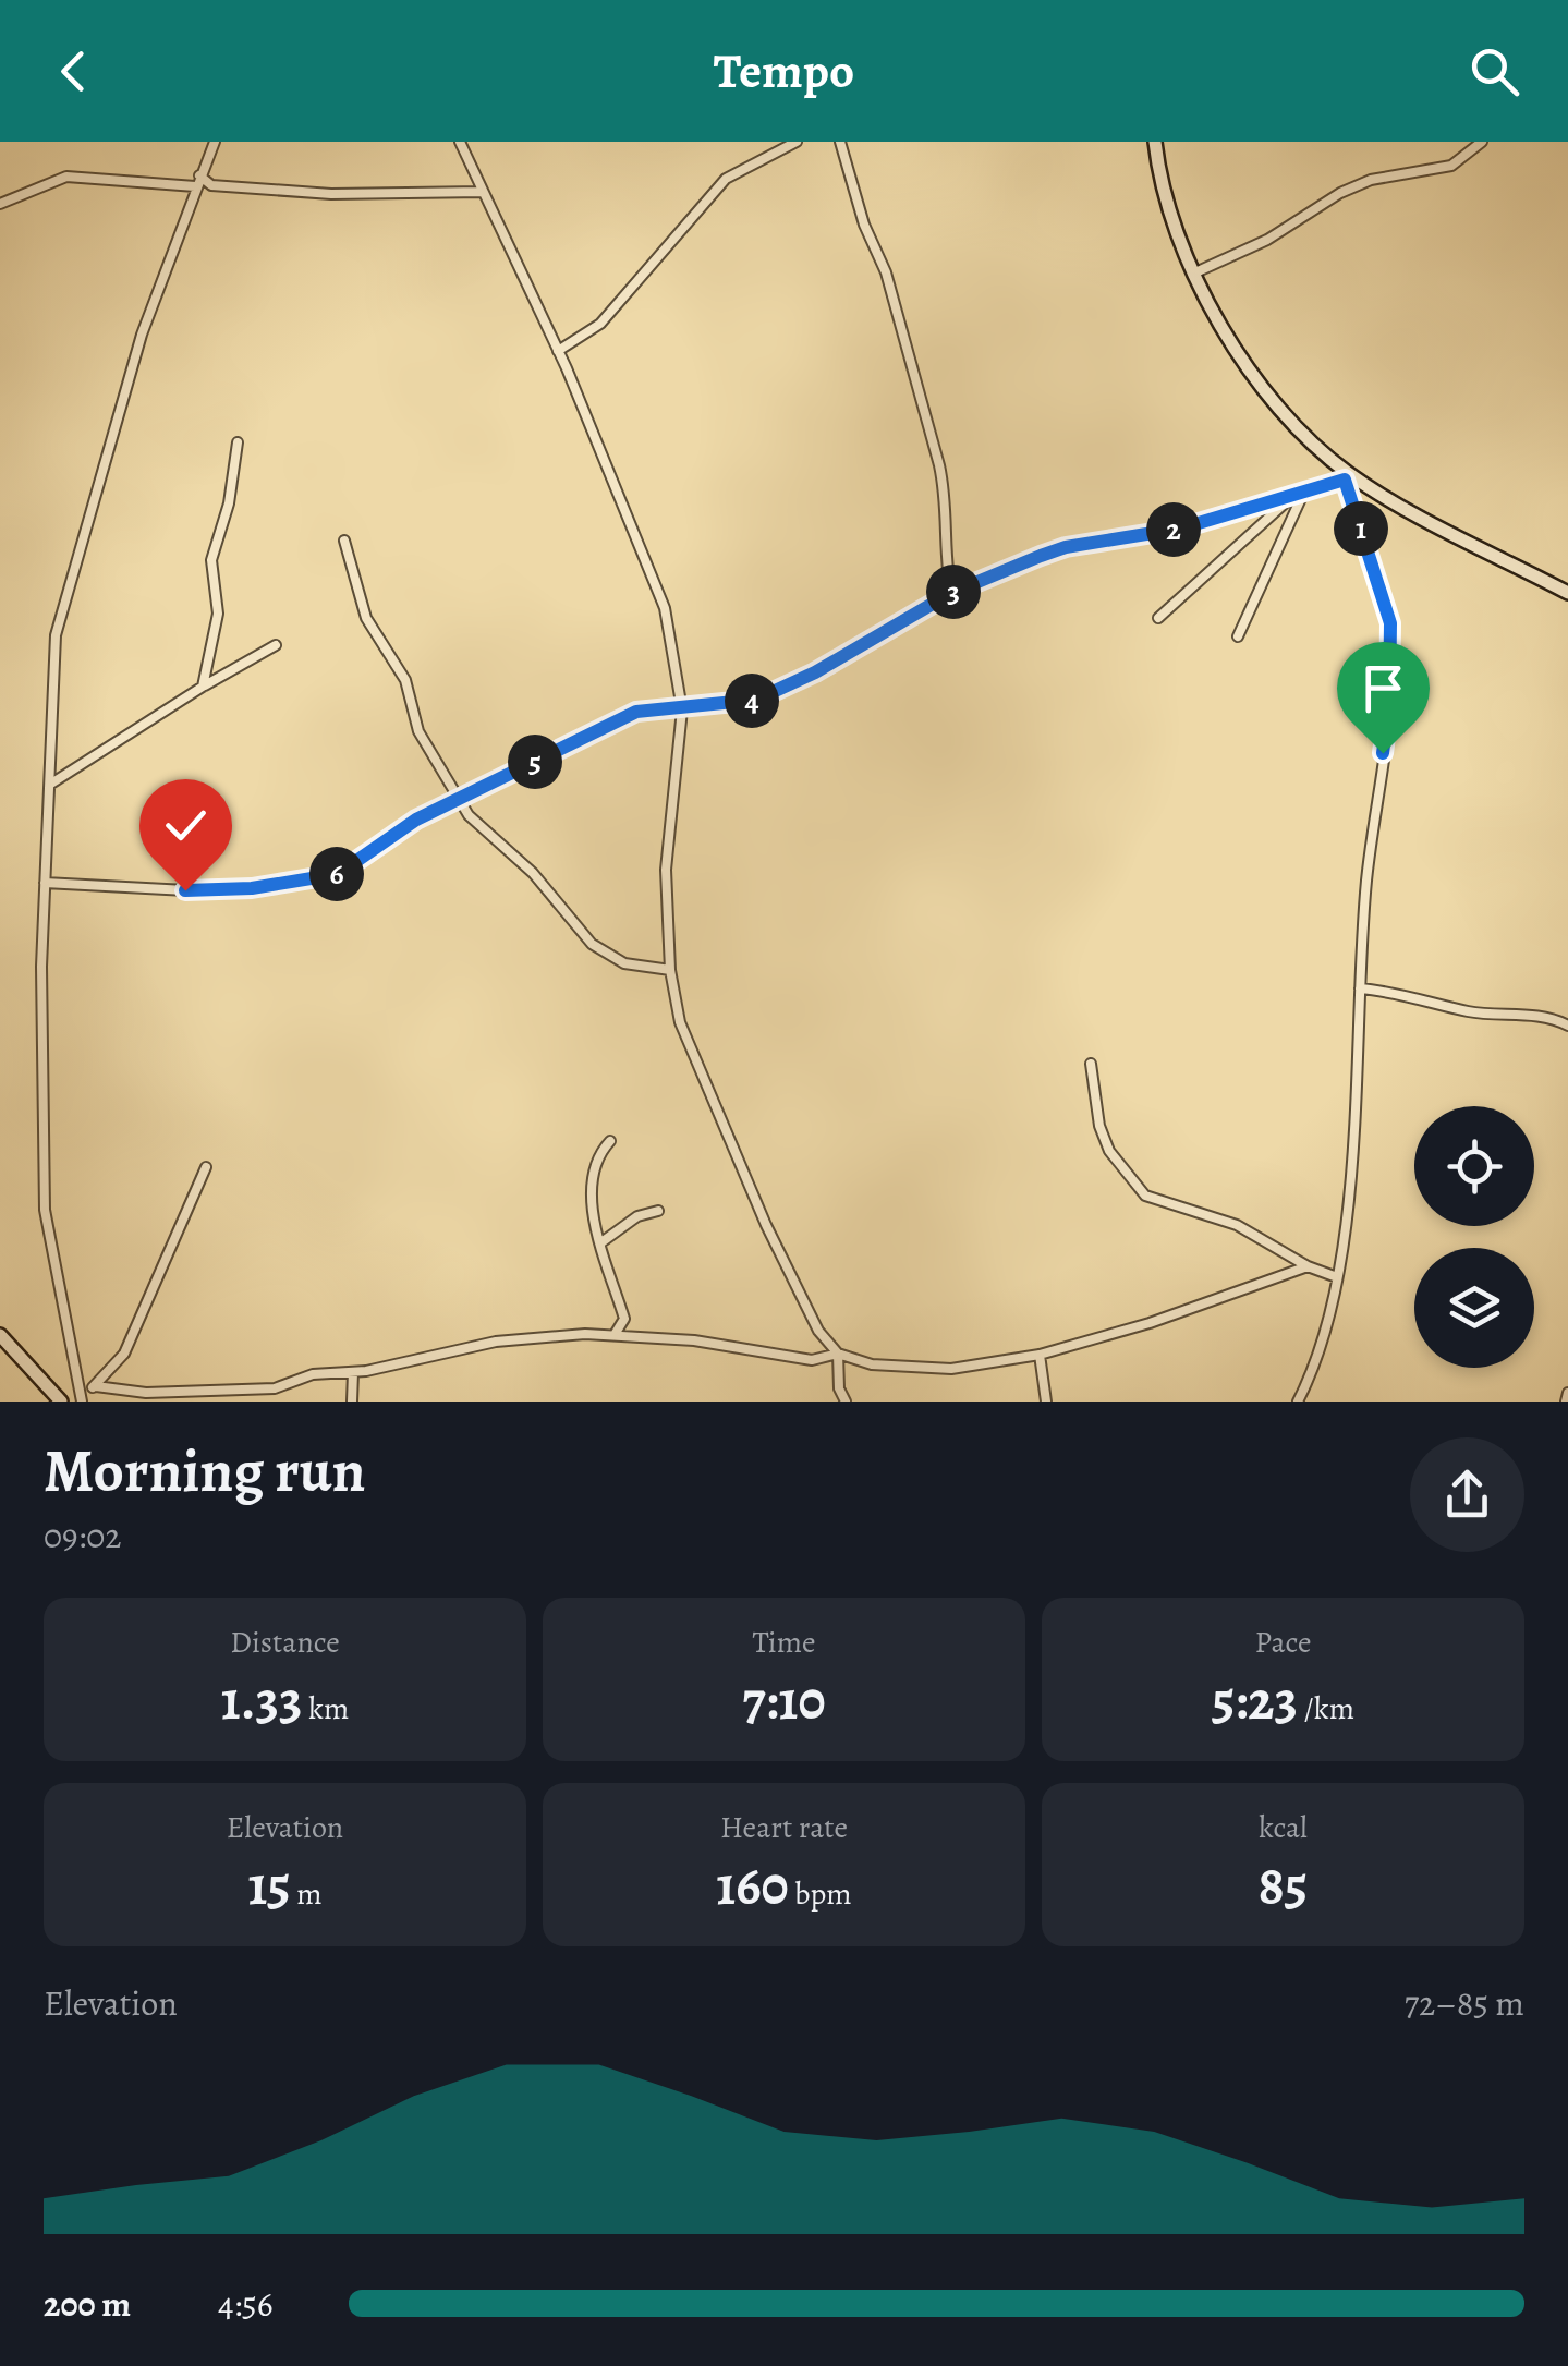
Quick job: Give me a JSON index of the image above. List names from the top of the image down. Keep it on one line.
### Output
{"page":{"header":"Tempo","pins":["1","2","3","4","5","6"],"heading":["Morning run","09:02"],"stats":[["Distance","1.33 km"],["Time","7:10"],["Pace","5:23 /km"],["Elevation","15 m"],["Heart rate","160 bpm"],["kcal","85"]],"chart":["Elevation","72–85 m"],"list":[{"name":"200 m","note":"4:56"}]}}
